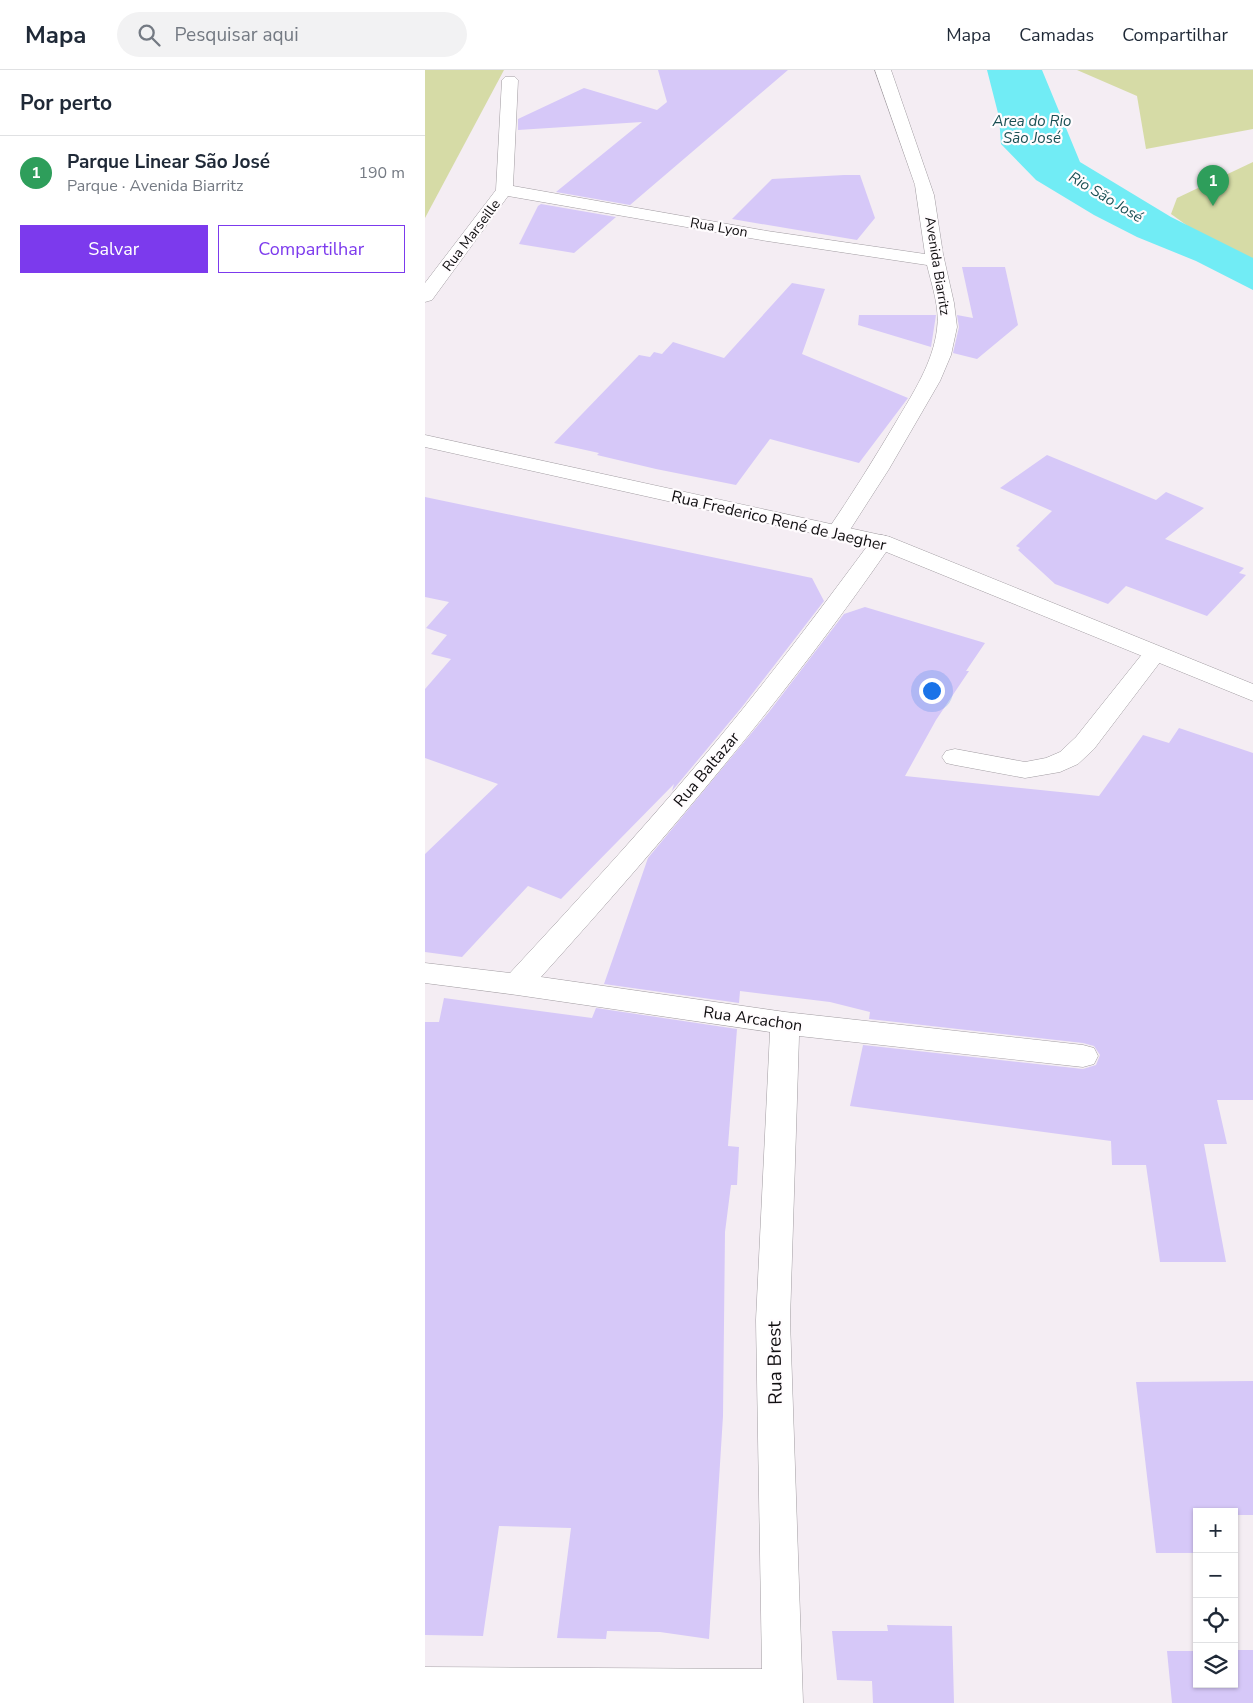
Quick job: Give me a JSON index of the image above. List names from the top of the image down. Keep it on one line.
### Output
{"streets":{"street":["Rua Lyon","Rua Marseille","Avenida Biarritz","Rua Frederico René de Jaegher","Rua Baltazar","Rua Arcachon","Rua Brest"]},"crossings":[["Rua Lyon","Rua Marseille"],["Rua Lyon","Avenida Biarritz"],["Avenida Biarritz","Rua Frederico René de Jaegher"],["Rua Frederico René de Jaegher","Rua Baltazar"],["Rua Baltazar","Rua Arcachon"],["Rua Arcachon","Rua Brest"]],"water":["Area do Rio São José","Rio São José"],"page":{"header":"Mapa","search":"Pesquisar aqui","nav":["Mapa","Camadas","Compartilhar"],"heading":"Por perto","list":[{"mark":"1","name":"Parque Linear São José","note":"Parque · Avenida Biarritz","value":"190 m"}],"pins":"1","buttons":["Salvar","Compartilhar"],"map_buttons":["+","−"]}}
